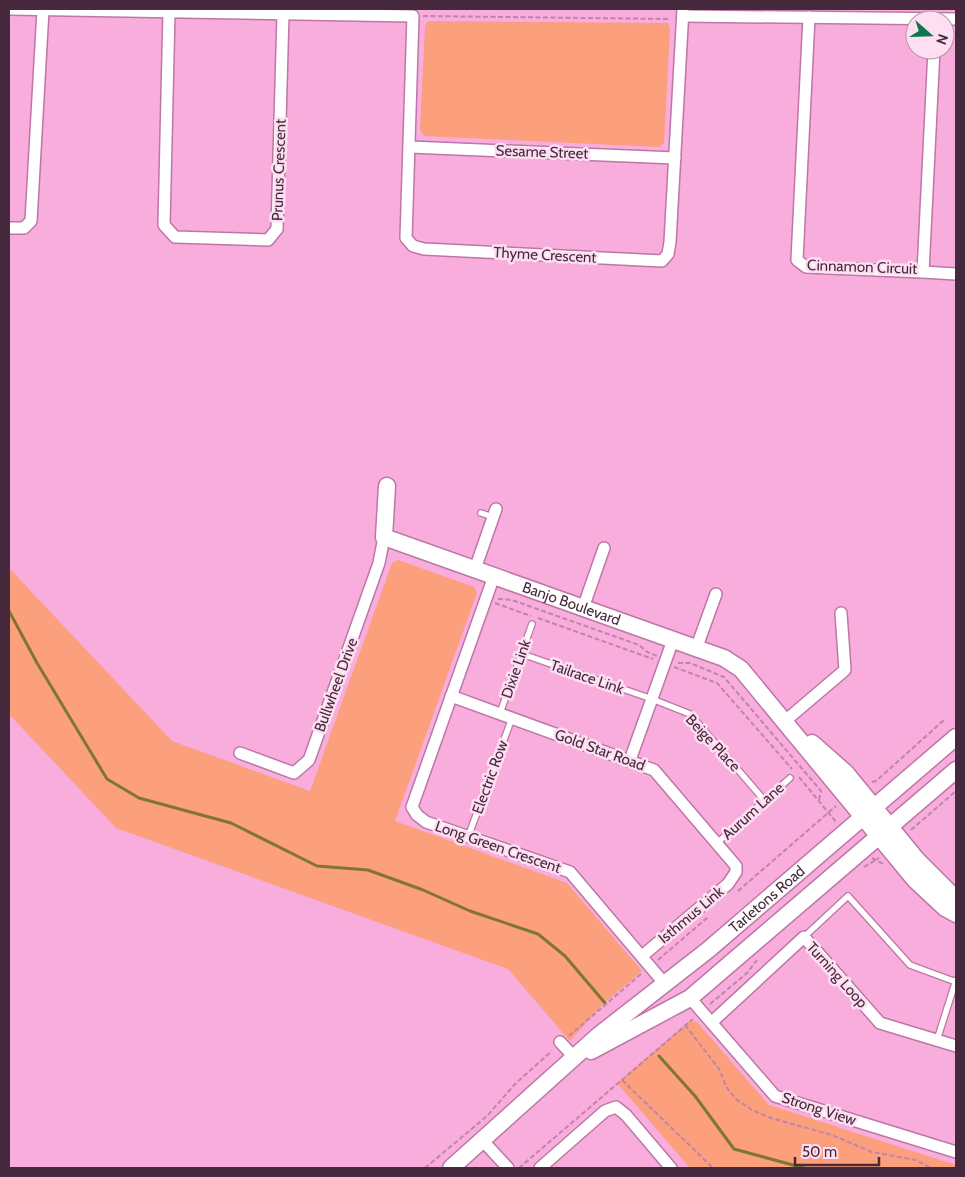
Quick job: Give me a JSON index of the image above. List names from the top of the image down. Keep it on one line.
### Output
{"streets":{"street":["Sesame Street","Prunus Crescent","Thyme Crescent","Cinnamon Circuit","Banjo Boulevard","Bullwheel Drive","Gold Star Road","Long Green Crescent","Tarletons Road","Isthmus Link","Turning Loop","Strong View"],"lane":["Dixie Link","Tailrace Link","Beige Place","Electric Row","Aurum Lane"]},"crossings":[["Sesame Street","Thyme Crescent"],["Banjo Boulevard","Bullwheel Drive"],["Banjo Boulevard","Long Green Crescent"],["Banjo Boulevard","Tarletons Road"],["Dixie Link","Tailrace Link"],["Dixie Link","Gold Star Road"],["Tailrace Link","Beige Place"],["Beige Place","Aurum Lane"],["Gold Star Road","Electric Row"],["Gold Star Road","Aurum Lane"],["Gold Star Road","Long Green Crescent"],["Gold Star Road","Isthmus Link"],["Electric Row","Long Green Crescent"],["Long Green Crescent","Tarletons Road"],["Long Green Crescent","Isthmus Link"],["Tarletons Road","Strong View"],["Turning Loop","Strong View"]],"scale_bar":"50 m","north":"right"}
